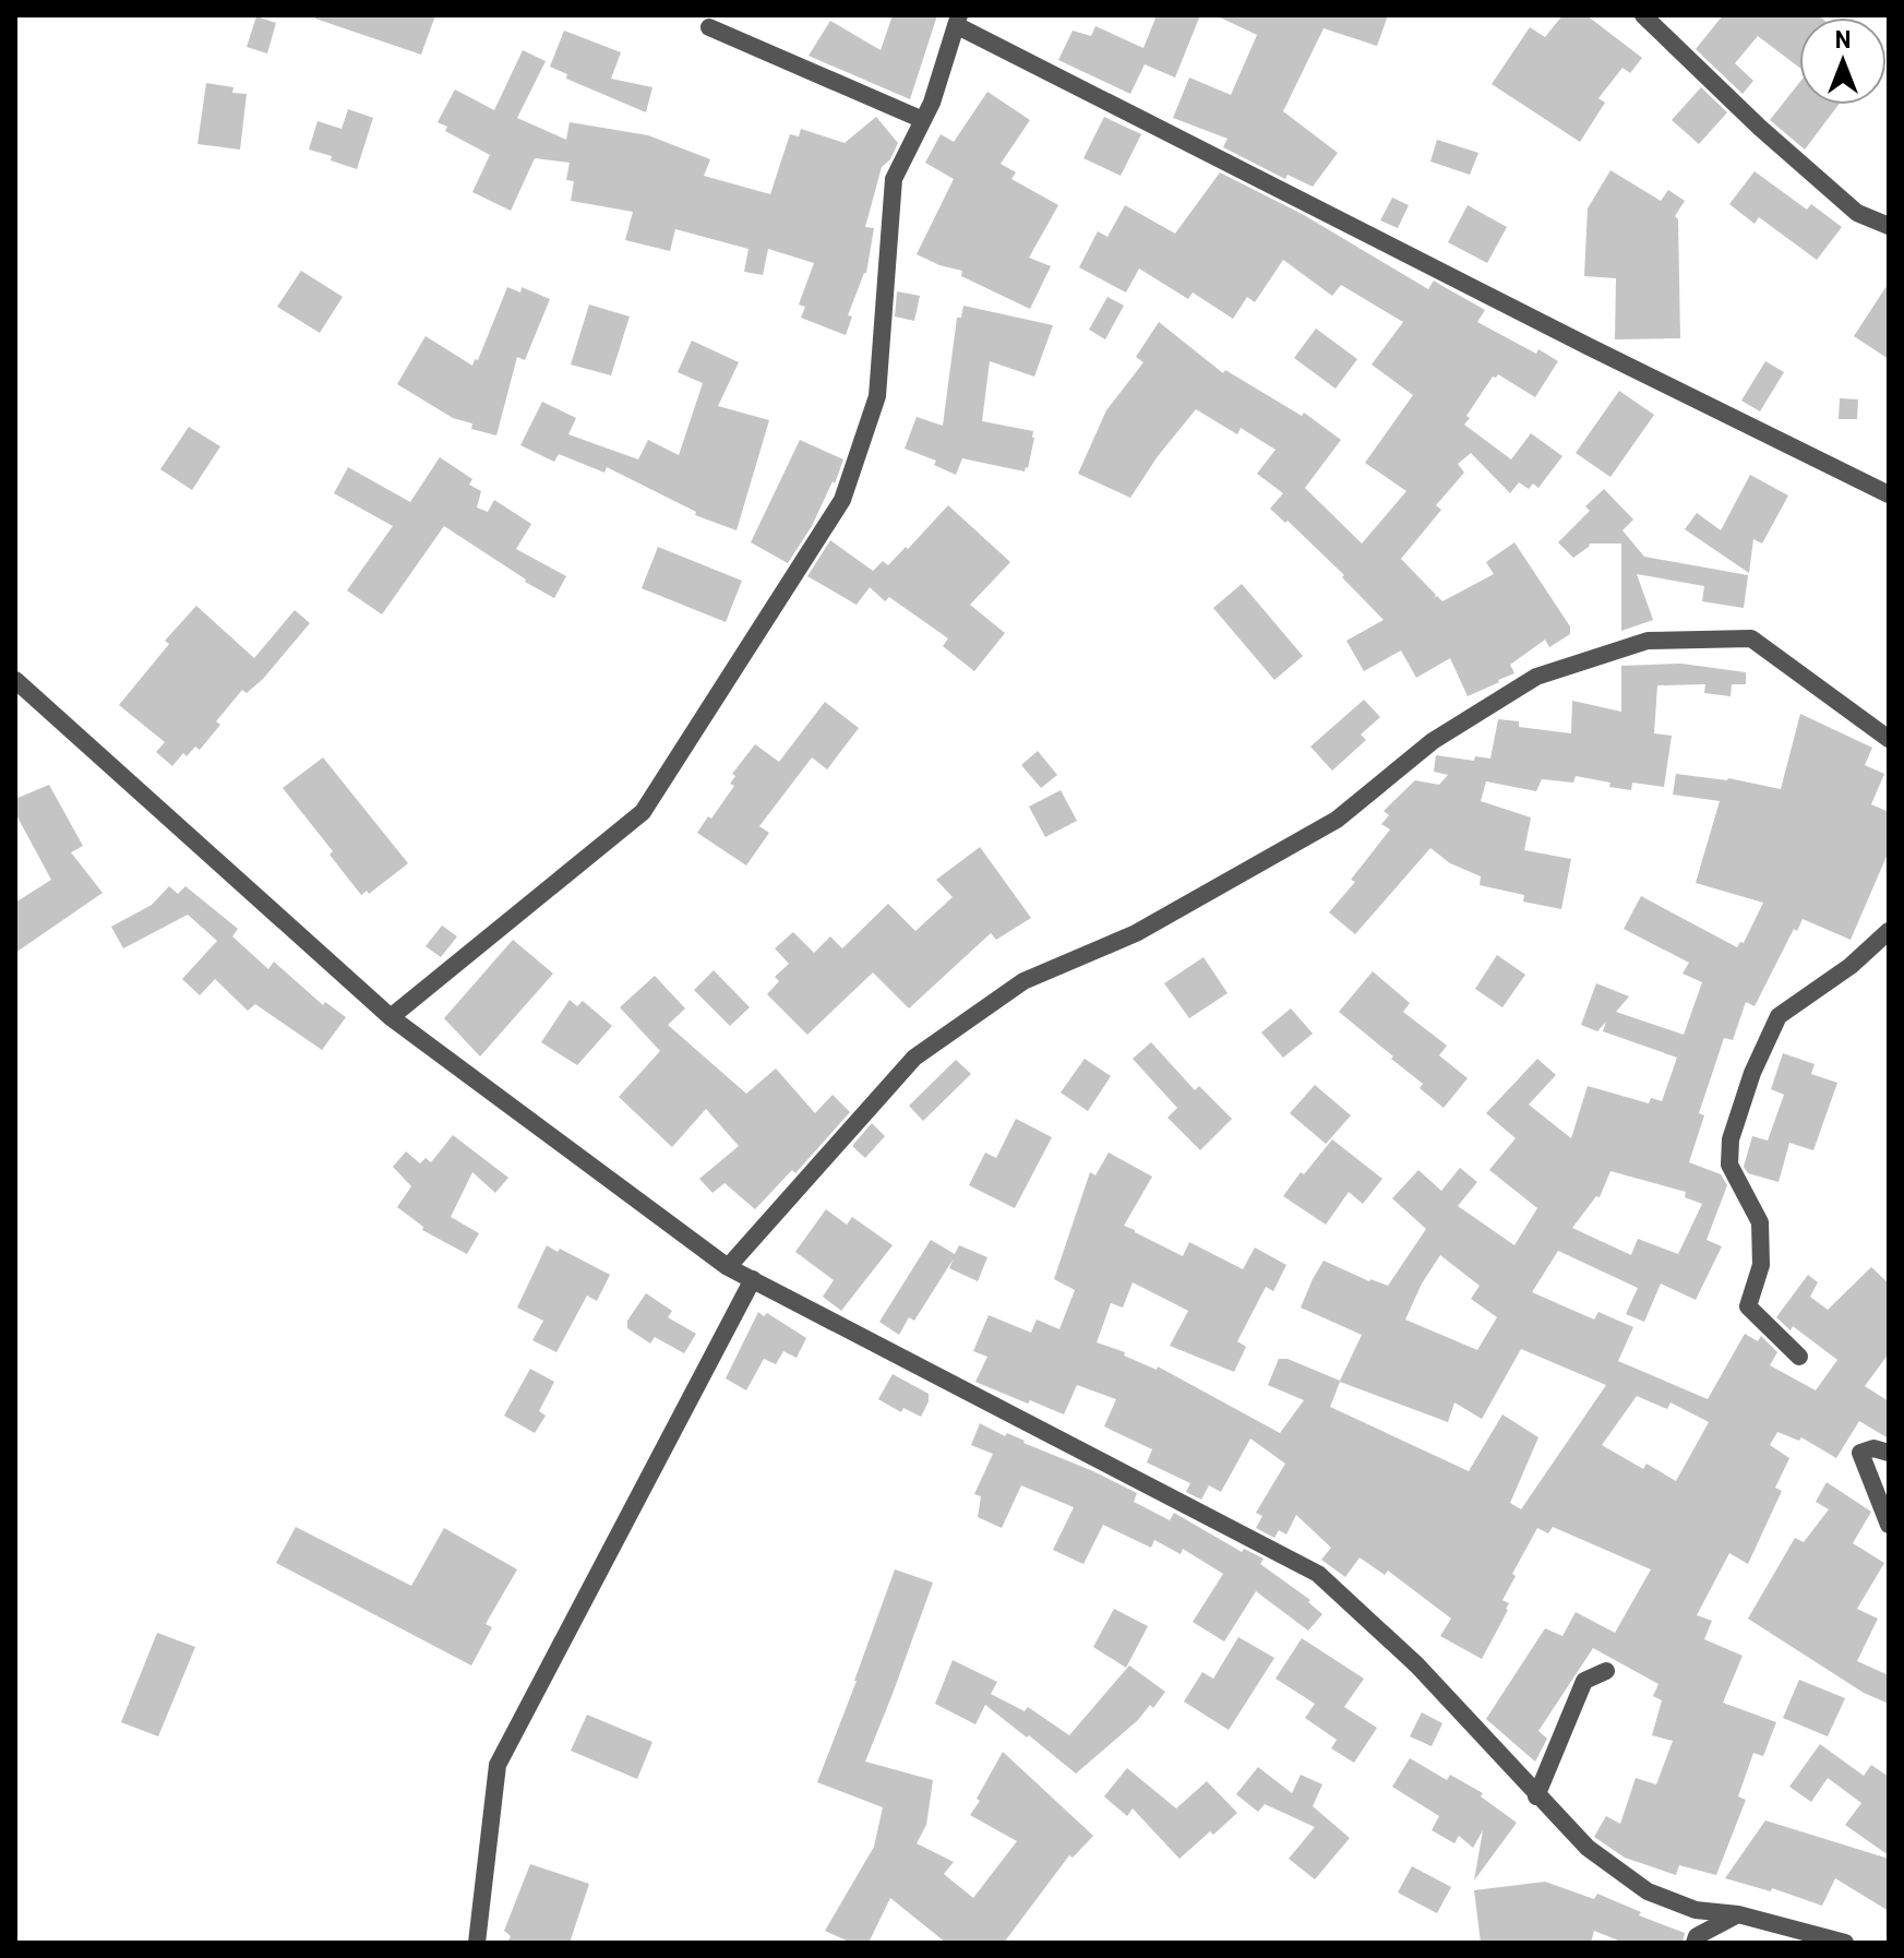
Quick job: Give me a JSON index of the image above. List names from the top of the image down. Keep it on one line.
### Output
{"north":"top"}
